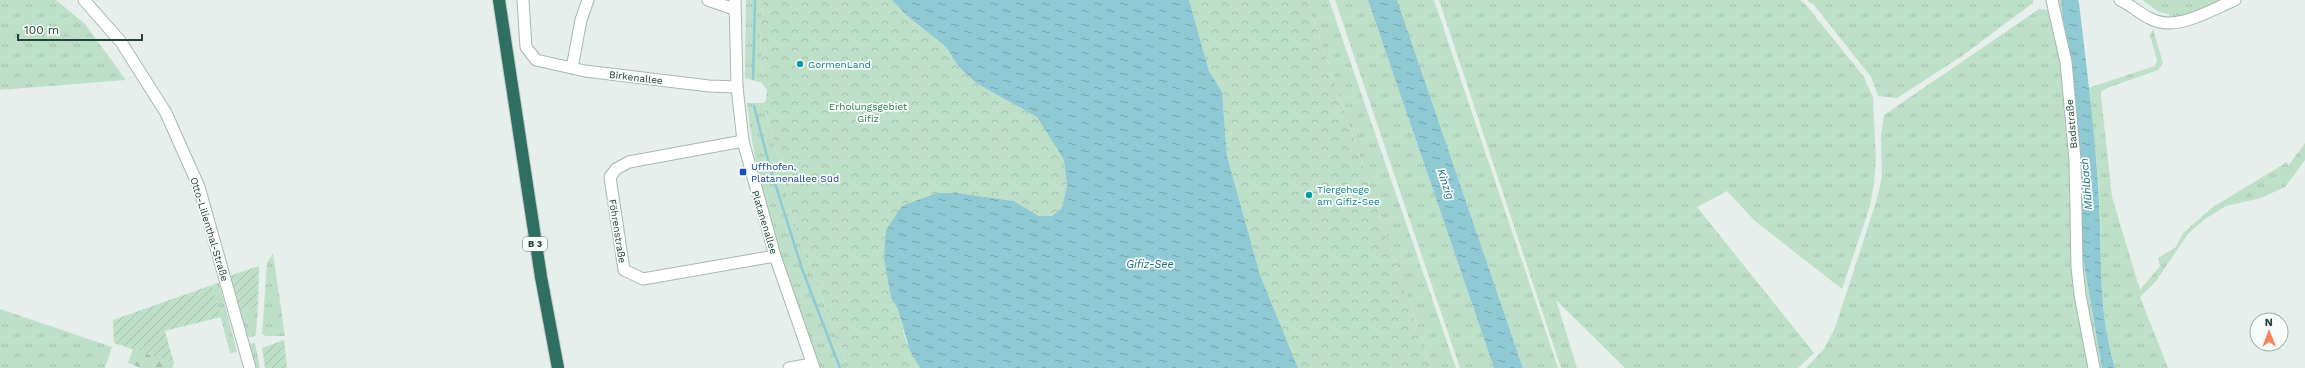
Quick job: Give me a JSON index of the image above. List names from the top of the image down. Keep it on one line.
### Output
{"streets":{"highway":["B 3"],"street":["Birkenallee","Badstraße","Platanenallee","Otto-Lilienthal-Straße","Föhrenstraße"]},"crossings":[["Birkenallee","Platanenallee"],["Platanenallee","Föhrenstraße"]],"water":["Kinzig","Mühlbach","Gifiz-See"],"parks":["Erholungsgebiet Gifiz"],"places":{"other":["GormenLand","Tiergehege am Gifiz-See"],"transit":["Uffhofen, Platanenallee Süd"]},"scale_bar":"100 m","north":"top"}
